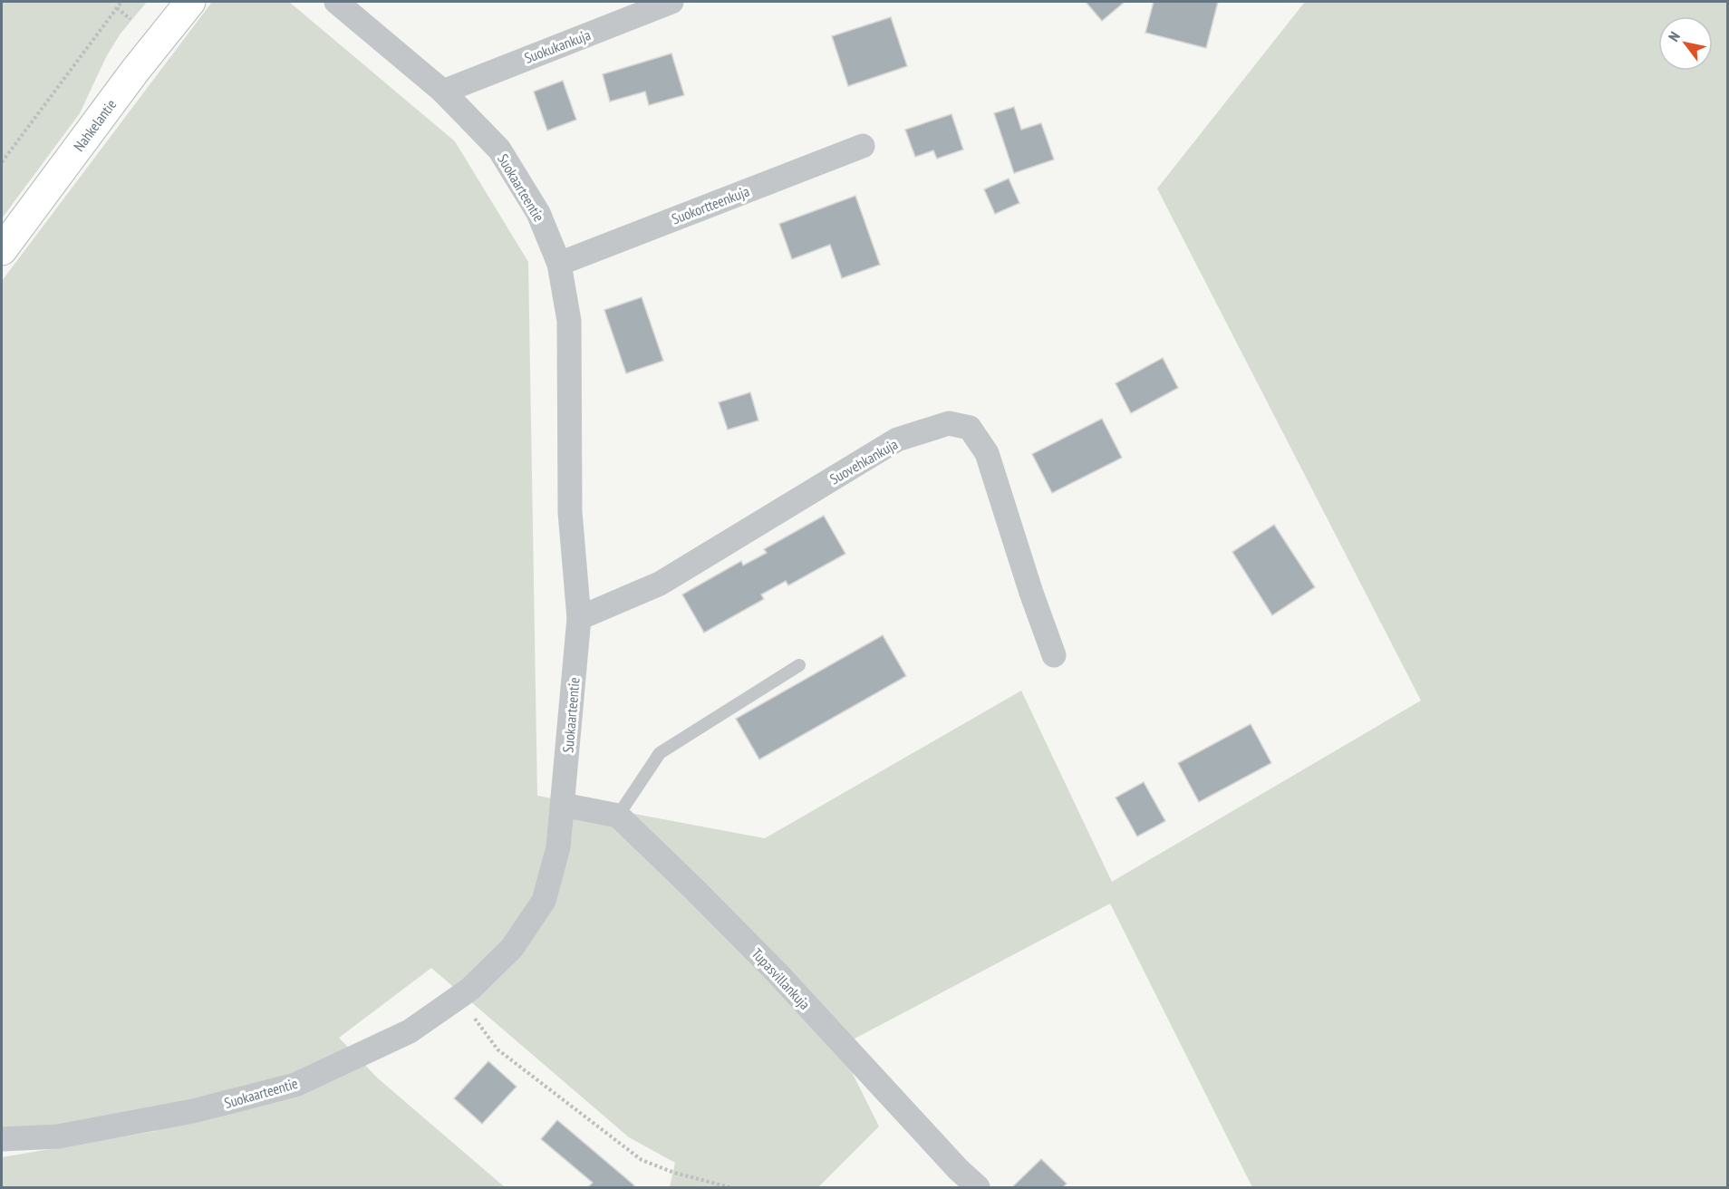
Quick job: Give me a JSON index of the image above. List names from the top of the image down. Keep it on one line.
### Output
{"streets":{"main road":["Nahkelantie"],"street":["Suokukankuja","Suokaarteentie","Suokortteenkuja","Suovehkankuja","Tupasvillankuja"]},"crossings":[["Suokukankuja","Suokaarteentie"],["Suokaarteentie","Suokortteenkuja"],["Suokaarteentie","Suovehkankuja"]],"north":"top left"}
